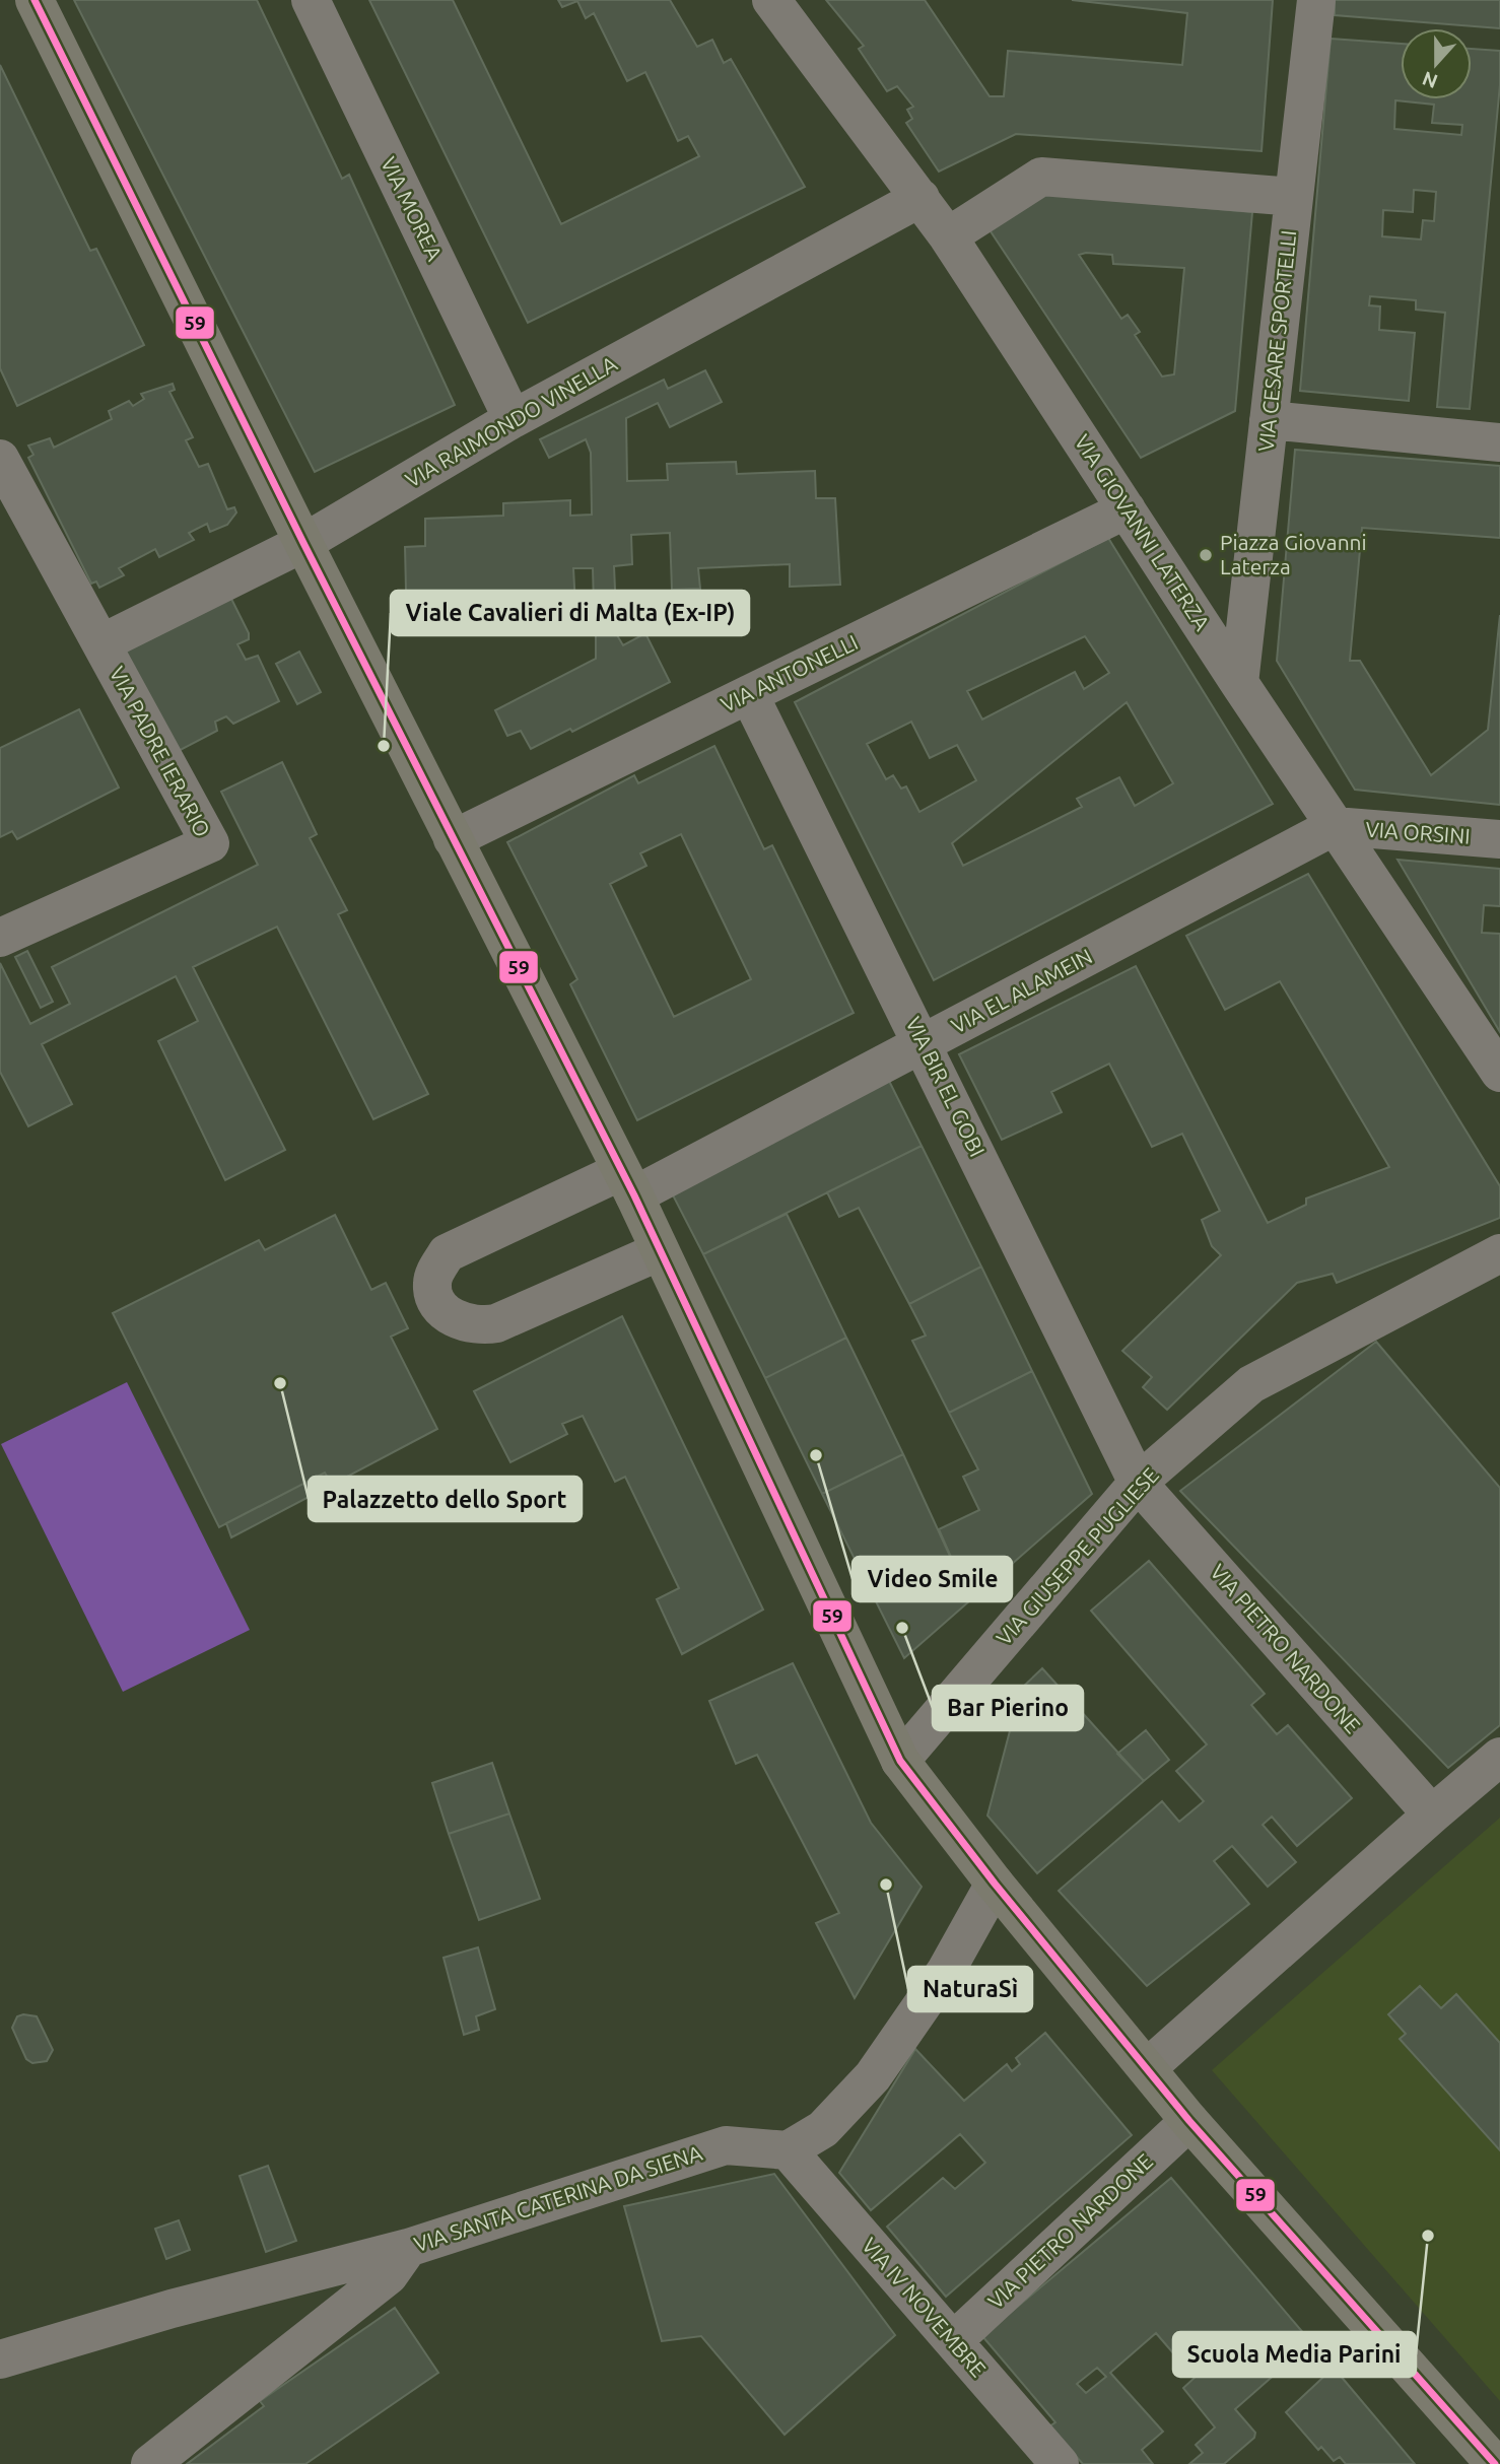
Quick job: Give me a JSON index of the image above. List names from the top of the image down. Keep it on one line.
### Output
{"streets":{"street":["VIA MOREA","VIA CESARE SPORTELLI","VIA RAIMONDO VINELLA","VIA GIOVANNI LATERZA","VIA ANTONELLI","VIA PADRE IERARIO","VIA ORSINI","VIA EL ALAMEIN","VIA BIR EL GOBI","VIA GIUSEPPE PUGLIESE","VIA PIETRO NARDONE","VIA SANTA CATERINA DA SIENA","VIA IV NOVEMBRE"]},"crossings":[["VIA MOREA","VIA RAIMONDO VINELLA"],["VIA CESARE SPORTELLI","VIA GIOVANNI LATERZA"],["VIA RAIMONDO VINELLA","VIA GIOVANNI LATERZA"],["VIA RAIMONDO VINELLA","VIA PADRE IERARIO"],["VIA GIOVANNI LATERZA","VIA ANTONELLI"],["VIA GIOVANNI LATERZA","VIA ORSINI"],["VIA GIOVANNI LATERZA","VIA EL ALAMEIN"],["VIA ANTONELLI","VIA BIR EL GOBI"],["VIA ORSINI","VIA EL ALAMEIN"],["VIA EL ALAMEIN","VIA BIR EL GOBI"],["VIA BIR EL GOBI","VIA GIUSEPPE PUGLIESE"],["VIA BIR EL GOBI","VIA PIETRO NARDONE"],["VIA GIUSEPPE PUGLIESE","VIA PIETRO NARDONE"],["VIA PIETRO NARDONE","VIA IV NOVEMBRE"],["VIA SANTA CATERINA DA SIENA","VIA IV NOVEMBRE"]],"places":["Piazza Giovanni Laterza","Viale Cavalieri di Malta (Ex-IP)","Palazzetto dello Sport","Video Smile","Bar Pierino","NaturaSì","Scuola Media Parini"],"lines":["transit line 59"],"north":"bottom"}
